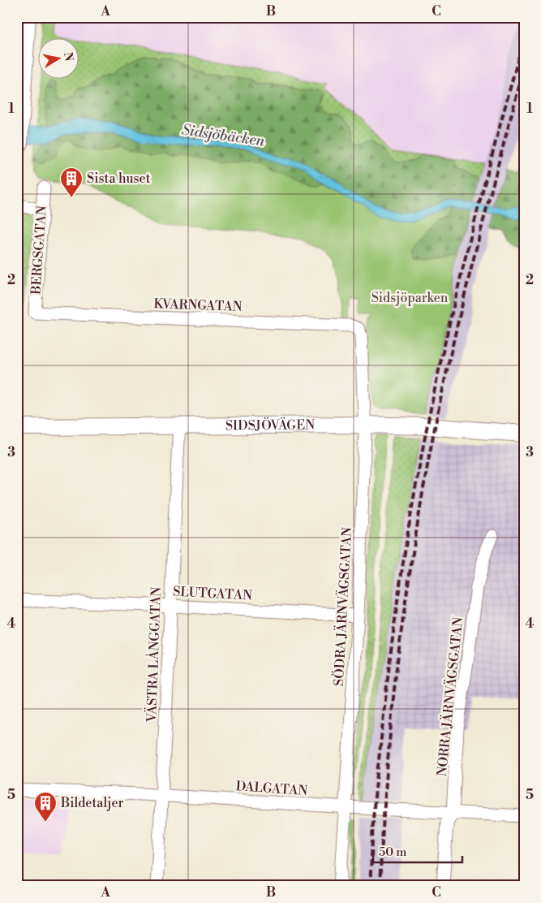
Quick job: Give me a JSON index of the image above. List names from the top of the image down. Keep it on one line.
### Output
{"streets":{"street":["BERGSGATAN","KVARNGATAN","SIDSJÖVÄGEN","SLUTGATAN","SÖDRA JÄRNVÄGSGATAN","VÄSTRA LÅNGGATAN","NORRA JÄRNVÄGSGATAN","DALGATAN"]},"crossings":[["BERGSGATAN","KVARNGATAN"],["KVARNGATAN","SÖDRA JÄRNVÄGSGATAN"],["SIDSJÖVÄGEN","SÖDRA JÄRNVÄGSGATAN"],["SIDSJÖVÄGEN","VÄSTRA LÅNGGATAN"],["SLUTGATAN","SÖDRA JÄRNVÄGSGATAN"],["SLUTGATAN","VÄSTRA LÅNGGATAN"],["SÖDRA JÄRNVÄGSGATAN","DALGATAN"],["VÄSTRA LÅNGGATAN","DALGATAN"],["NORRA JÄRNVÄGSGATAN","DALGATAN"]],"water":["Sidsjöbäcken"],"parks":["Sidsjöparken"],"places":{"building":["Sista huset","Bildetaljer"]},"scale_bar":"50 m","north":"right","grid":{"columns":["A","B","C"],"rows":["1","2","3","4","5"]}}
